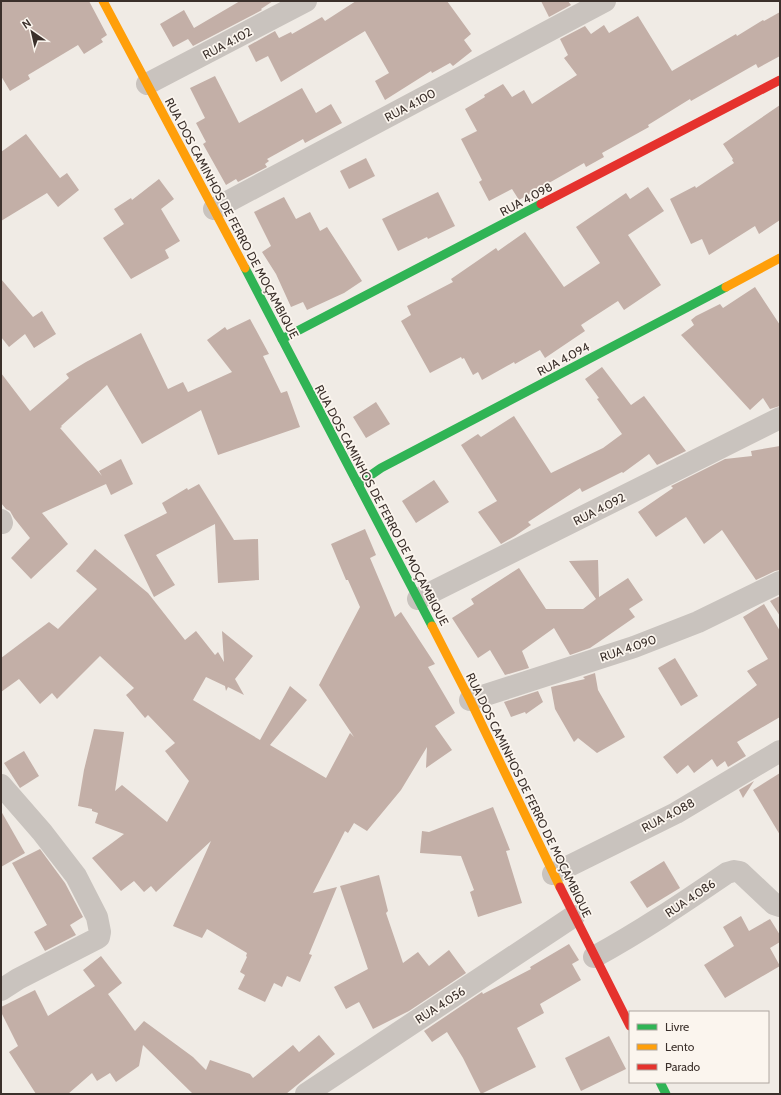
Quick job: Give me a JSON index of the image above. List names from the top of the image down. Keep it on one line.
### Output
{"streets":{"street":["RUA 4.102","RUA 4.100","RUA 4.098","RUA DOS CAMINHOS DE FERRO DE MOÇAMBIQUE","RUA 4.094","RUA 4.092","RUA 4.090","RUA 4.088","RUA 4.086","RUA 4.056"]},"crossings":[["RUA 4.102","RUA DOS CAMINHOS DE FERRO DE MOÇAMBIQUE"],["RUA 4.100","RUA DOS CAMINHOS DE FERRO DE MOÇAMBIQUE"],["RUA 4.098","RUA DOS CAMINHOS DE FERRO DE MOÇAMBIQUE"],["RUA DOS CAMINHOS DE FERRO DE MOÇAMBIQUE","RUA 4.094"],["RUA DOS CAMINHOS DE FERRO DE MOÇAMBIQUE","RUA 4.092"],["RUA DOS CAMINHOS DE FERRO DE MOÇAMBIQUE","RUA 4.090"],["RUA DOS CAMINHOS DE FERRO DE MOÇAMBIQUE","RUA 4.088"],["RUA DOS CAMINHOS DE FERRO DE MOÇAMBIQUE","RUA 4.086"],["RUA DOS CAMINHOS DE FERRO DE MOÇAMBIQUE","RUA 4.056"]],"legend":["Livre","Lento","Parado"],"north":"top left"}
